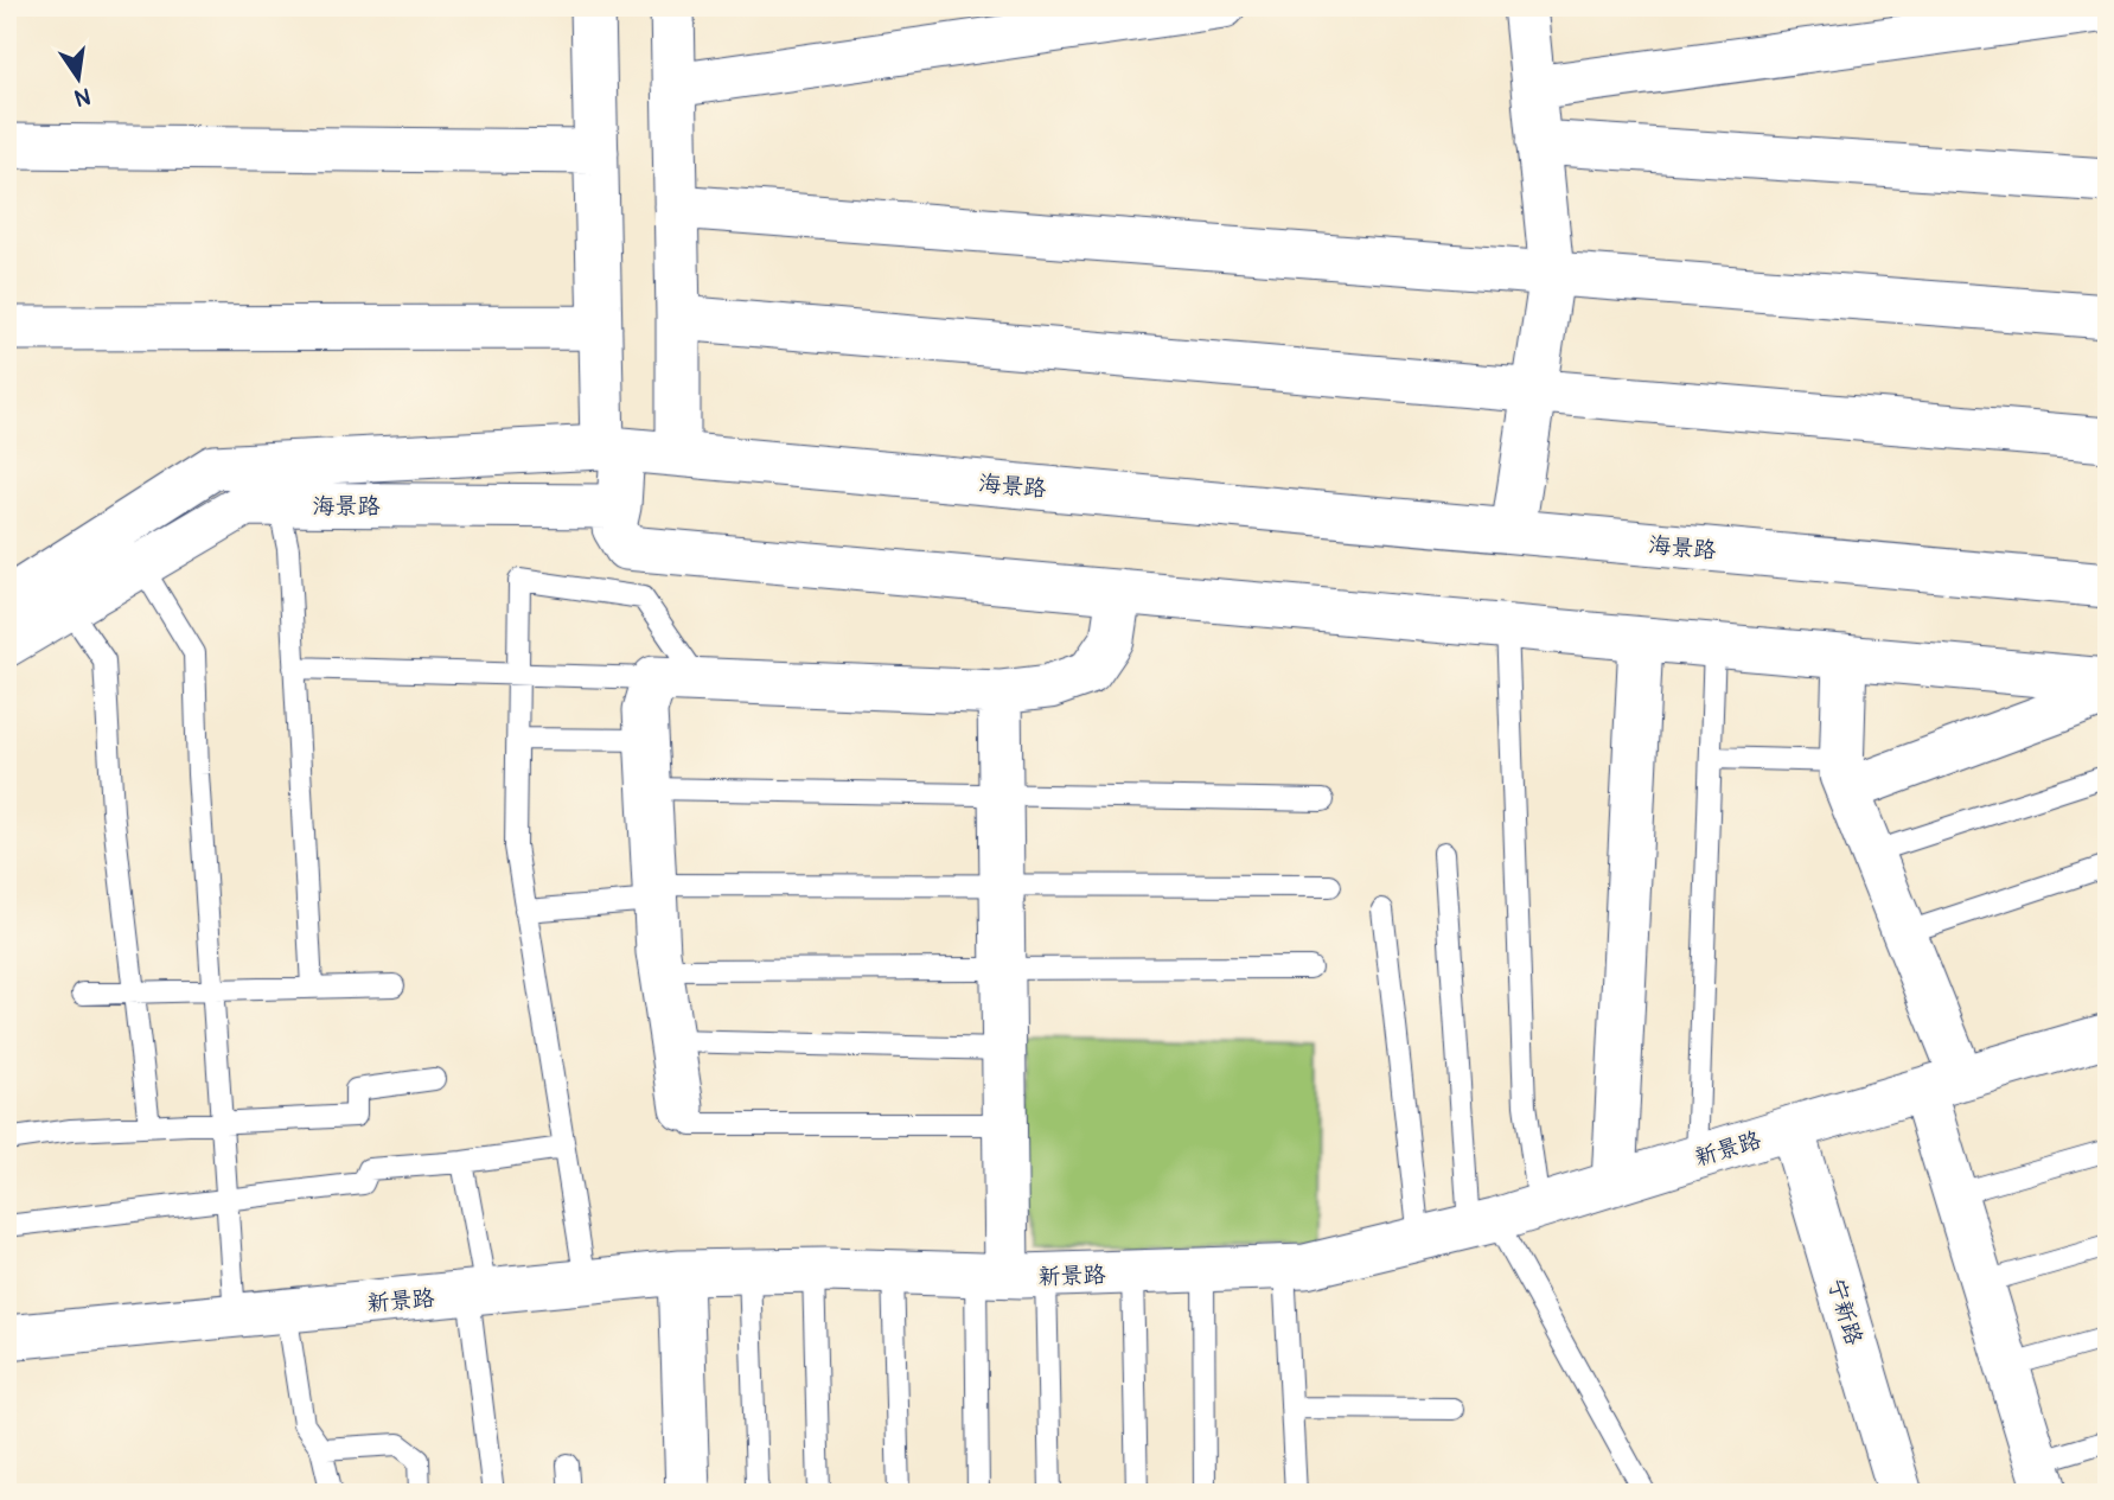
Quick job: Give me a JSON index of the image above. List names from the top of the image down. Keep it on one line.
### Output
{"streets":{"street":["海景路","新景路","宁新路"]},"crossings":[["新景路","宁新路"]],"north":"bottom"}
